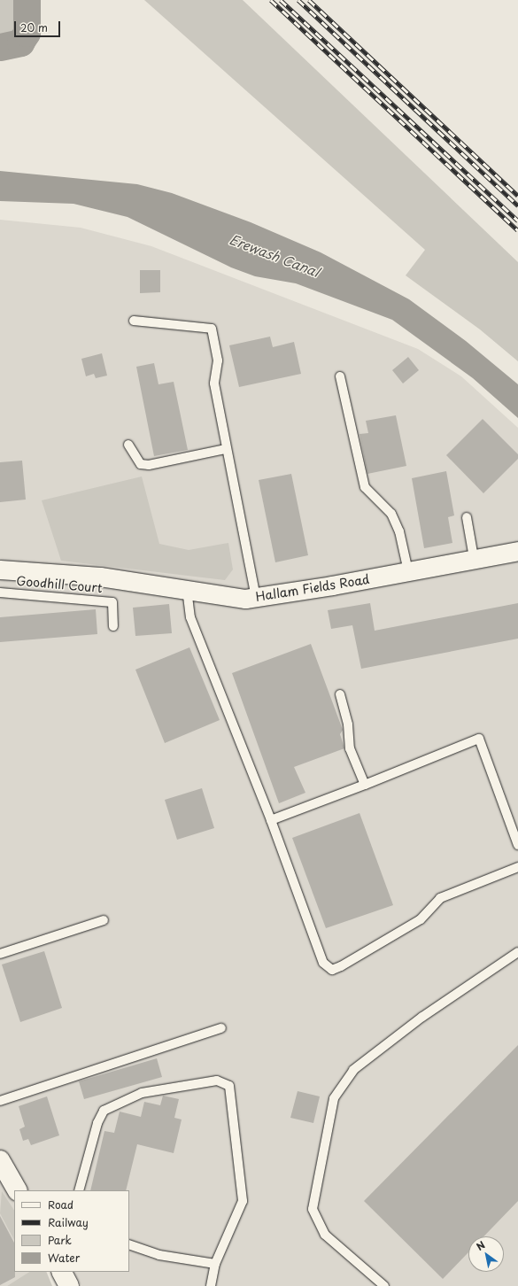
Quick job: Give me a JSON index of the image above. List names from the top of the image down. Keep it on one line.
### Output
{"streets":{"street":["Hallam Fields Road"],"lane":["Goodhill Court"]},"water":["Erewash Canal"],"legend":["Road","Railway","Park","Water"],"scale_bar":"20 m","north":"top left"}
